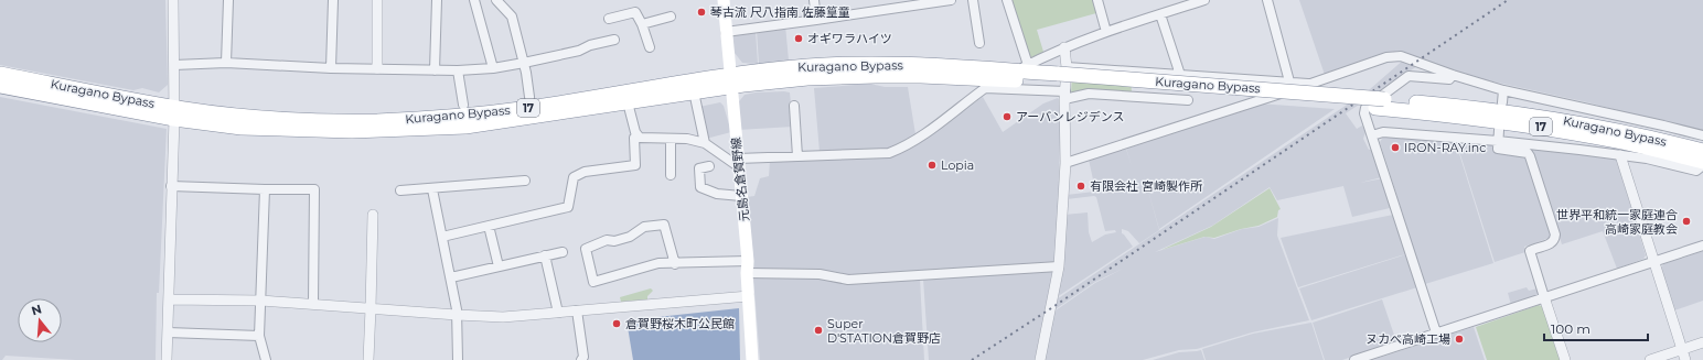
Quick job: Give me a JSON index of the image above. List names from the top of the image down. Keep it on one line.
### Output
{"streets":{"highway":["Kuragano Bypass","17"],"main road":["元島名倉賀野線"]},"crossings":[["Kuragano Bypass","元島名倉賀野線"]],"places":["琴古流 尺八指南 佐藤篁童","オギワラハイツ","アーバンレジデンス","IRON-RAY.inc","Lopia","有限会社 宮崎製作所","世界平和統一家庭連合 高崎家庭教会","倉賀野桜木町公民館","Super D'STATION倉賀野店","ヌカべ高崎工場"],"scale_bar":"100 m","north":"top"}
